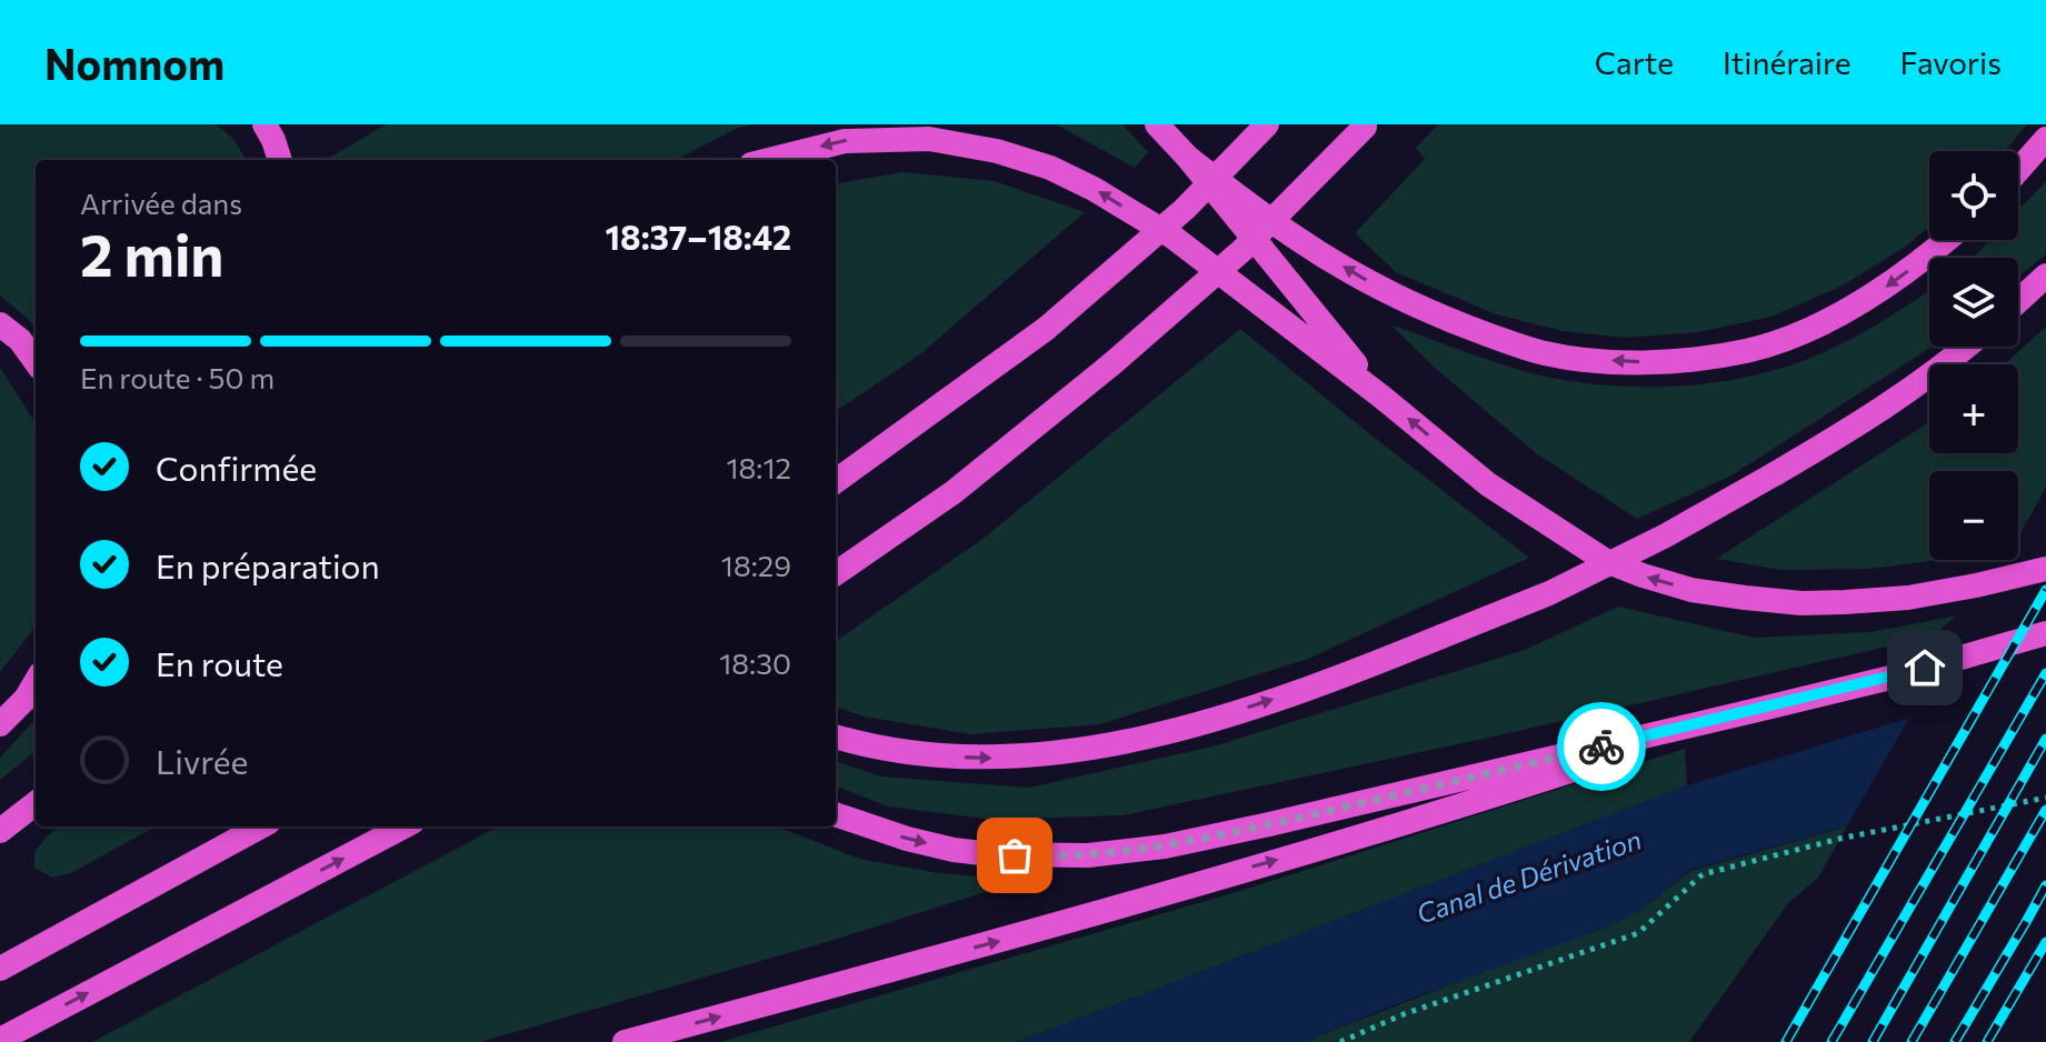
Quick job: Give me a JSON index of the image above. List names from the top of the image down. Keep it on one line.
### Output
{"water":["Canal de Dérivation"],"page":{"header":"Nomnom","nav":["Carte","Itinéraire","Favoris"],"map_buttons":["+","−"],"heading":["2 min","Arrivée dans","18:37–18:42"],"bar":"En route · 50 m","list":[["Confirmée","18:12"],["En préparation","18:29"],["En route","18:30"],"Livrée"]}}
